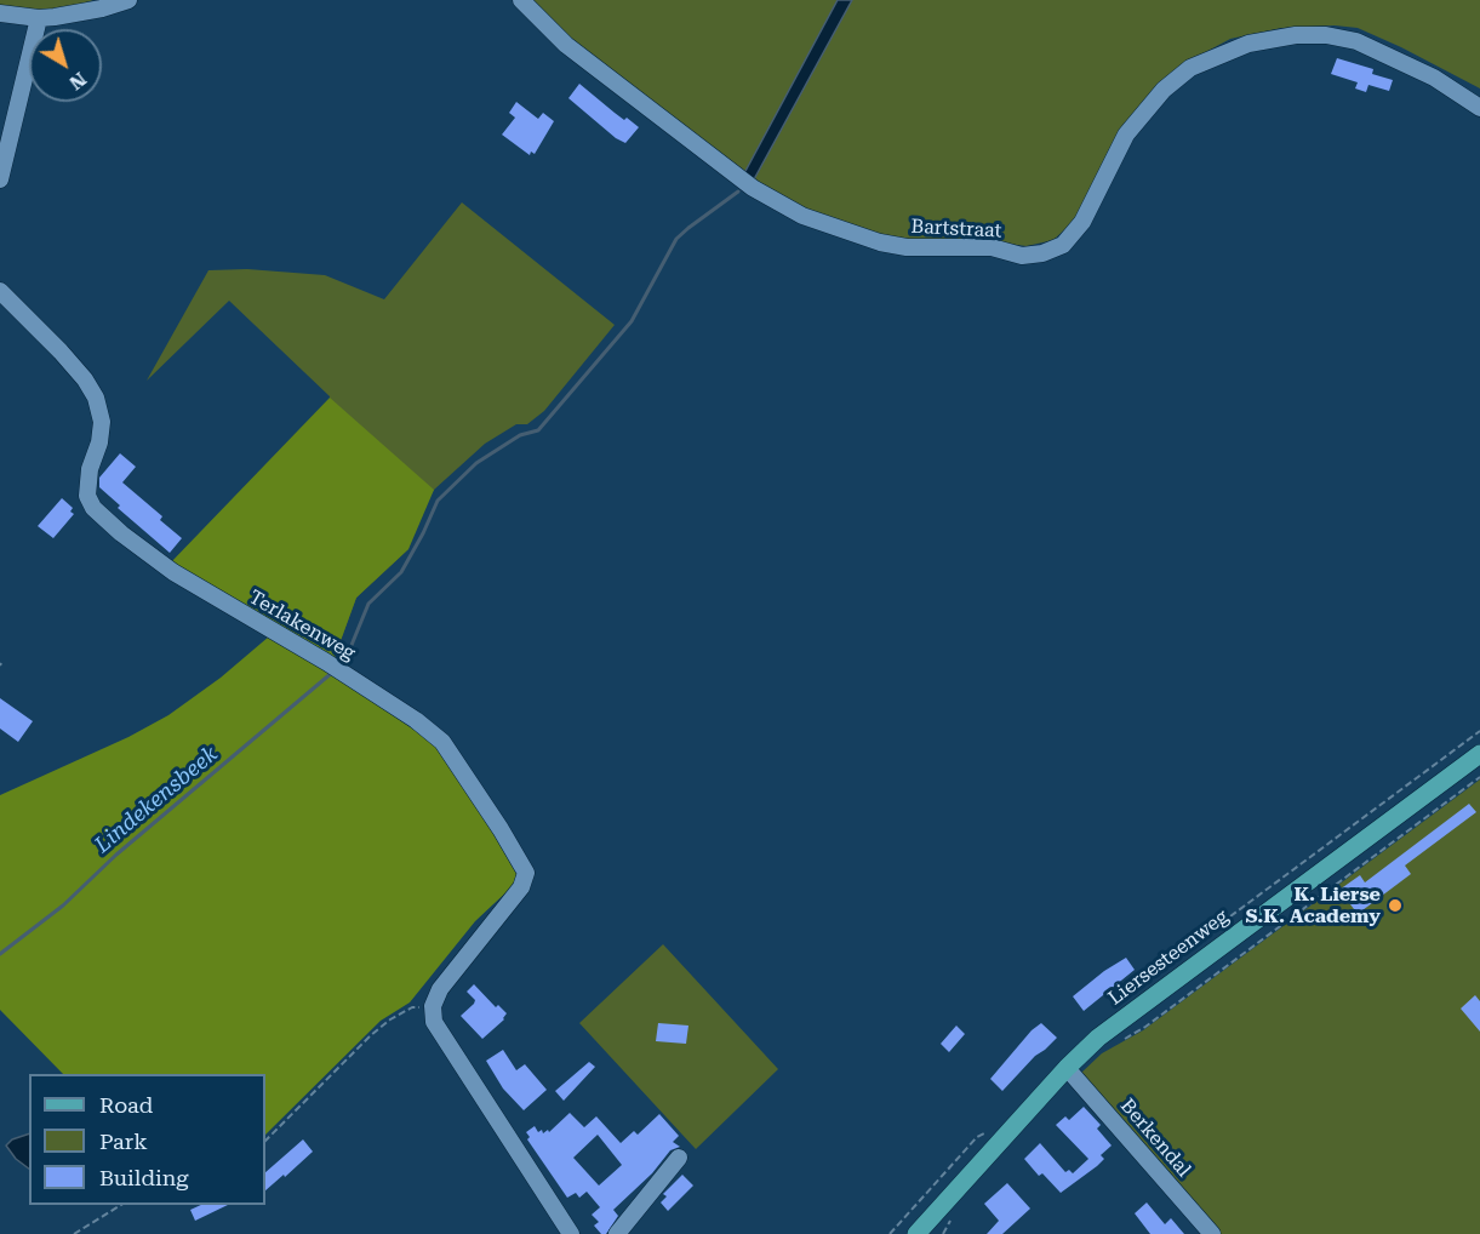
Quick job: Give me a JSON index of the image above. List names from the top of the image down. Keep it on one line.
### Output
{"streets":{"main road":["Liersesteenweg"],"street":["Bartstraat","Terlakenweg","Berkendal"]},"crossings":[["Liersesteenweg","Berkendal"]],"water":["Lindekensbeek"],"places":["K. Lierse S.K. Academy"],"legend":["Road","Park","Building"],"north":"bottom right"}
